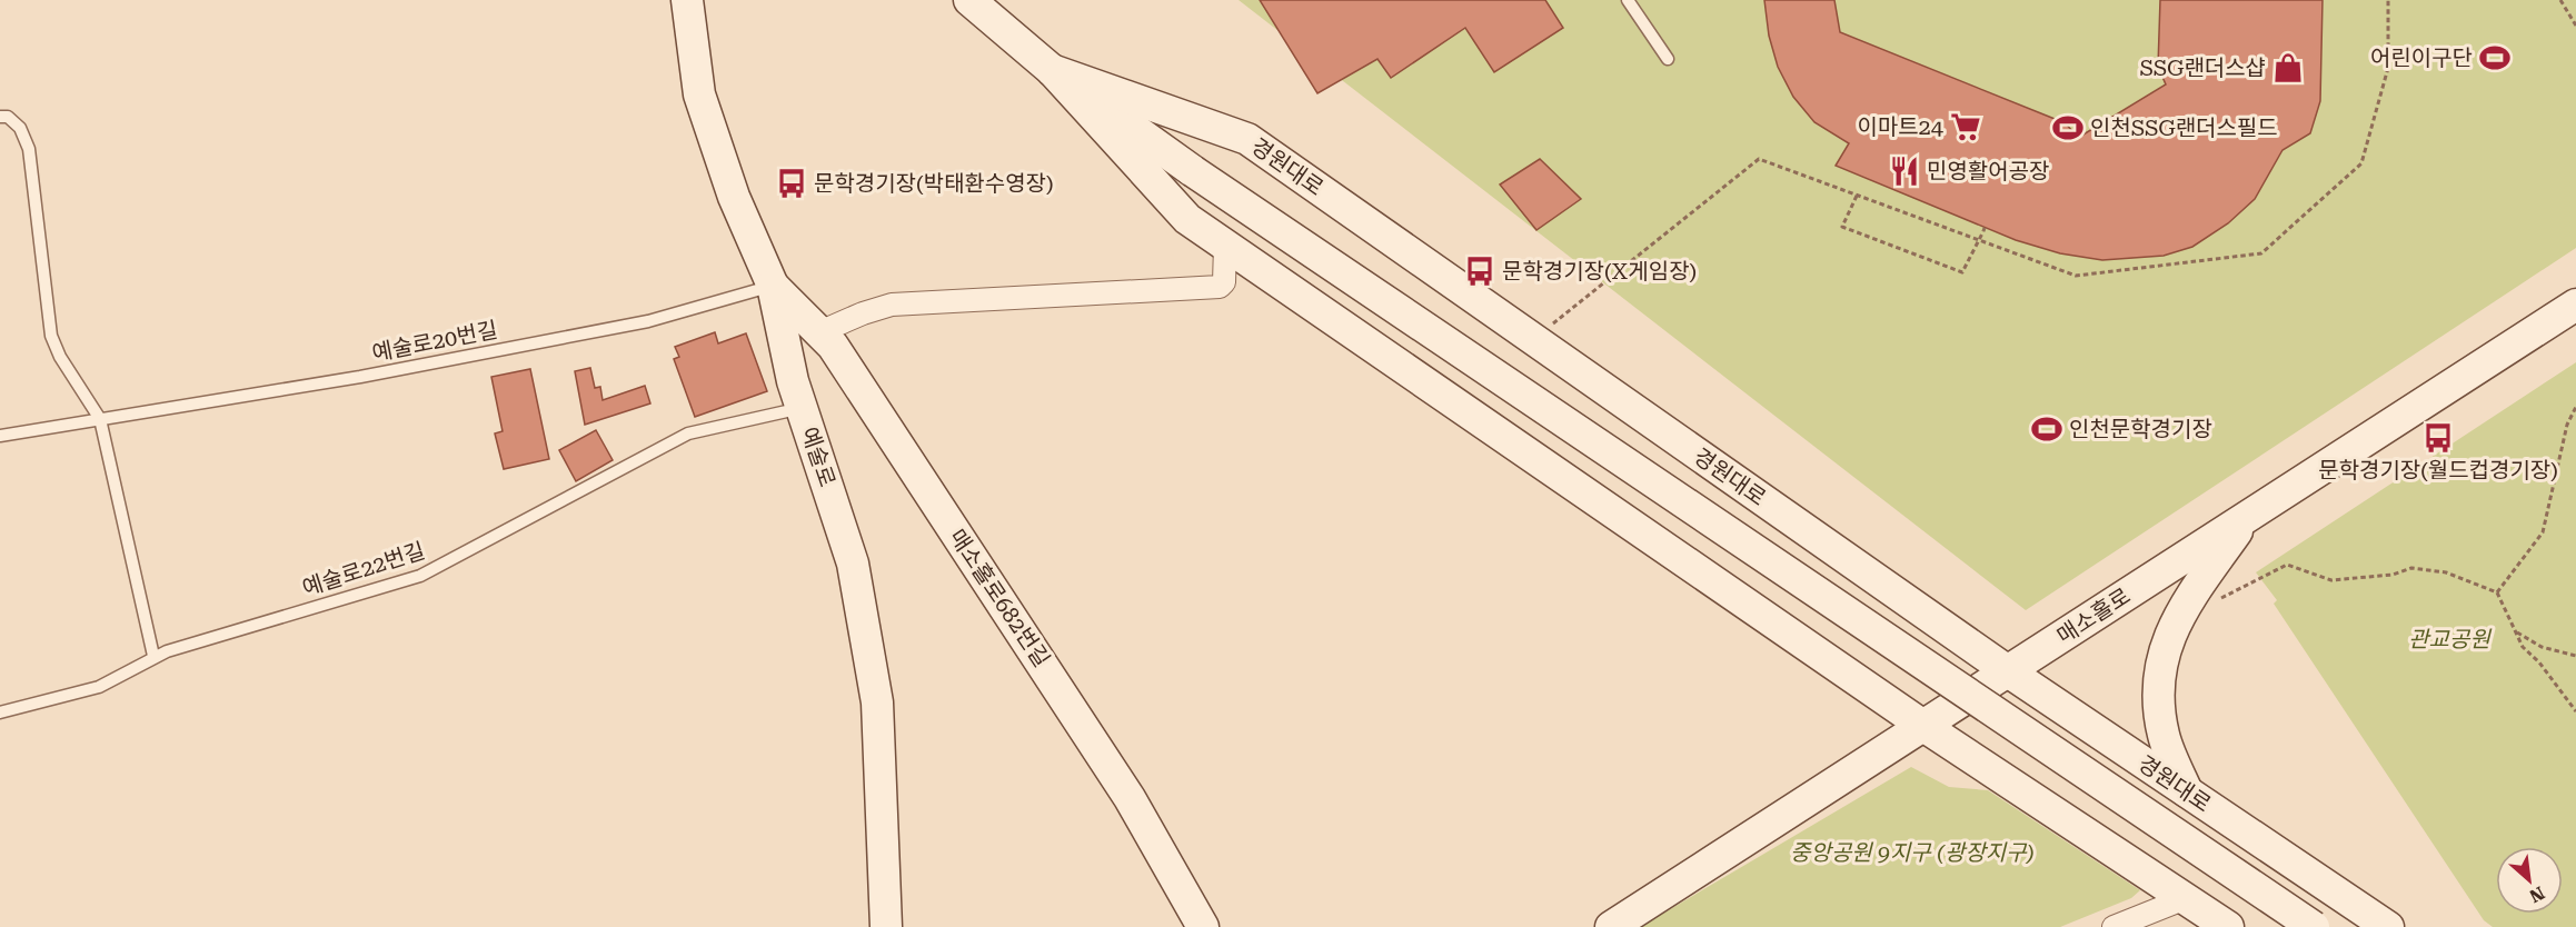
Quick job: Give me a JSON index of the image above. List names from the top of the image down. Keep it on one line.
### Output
{"streets":{"main road":["경원대로","예술로","매소홀로682번길","매소홀로"],"lane":["예술로20번길","예술로22번길"]},"crossings":[["경원대로","매소홀로"],["예술로20번길","예술로"],["예술로20번길","매소홀로682번길"],["예술로","예술로22번길"],["예술로","매소홀로682번길"]],"parks":["관교공원","중앙공원 9지구 (광장지구)"],"places":{"sports":["어린이구단","인천SSG랜더스필드","인천문학경기장"],"shop":["SSG랜더스샵"],"supermarket":["이마트24"],"restaurant":["민영활어공장"],"bus stop":["문학경기장(박태환수영장)","문학경기장(X게임장)","문학경기장(월드컵경기장)"]},"north":"bottom right"}
